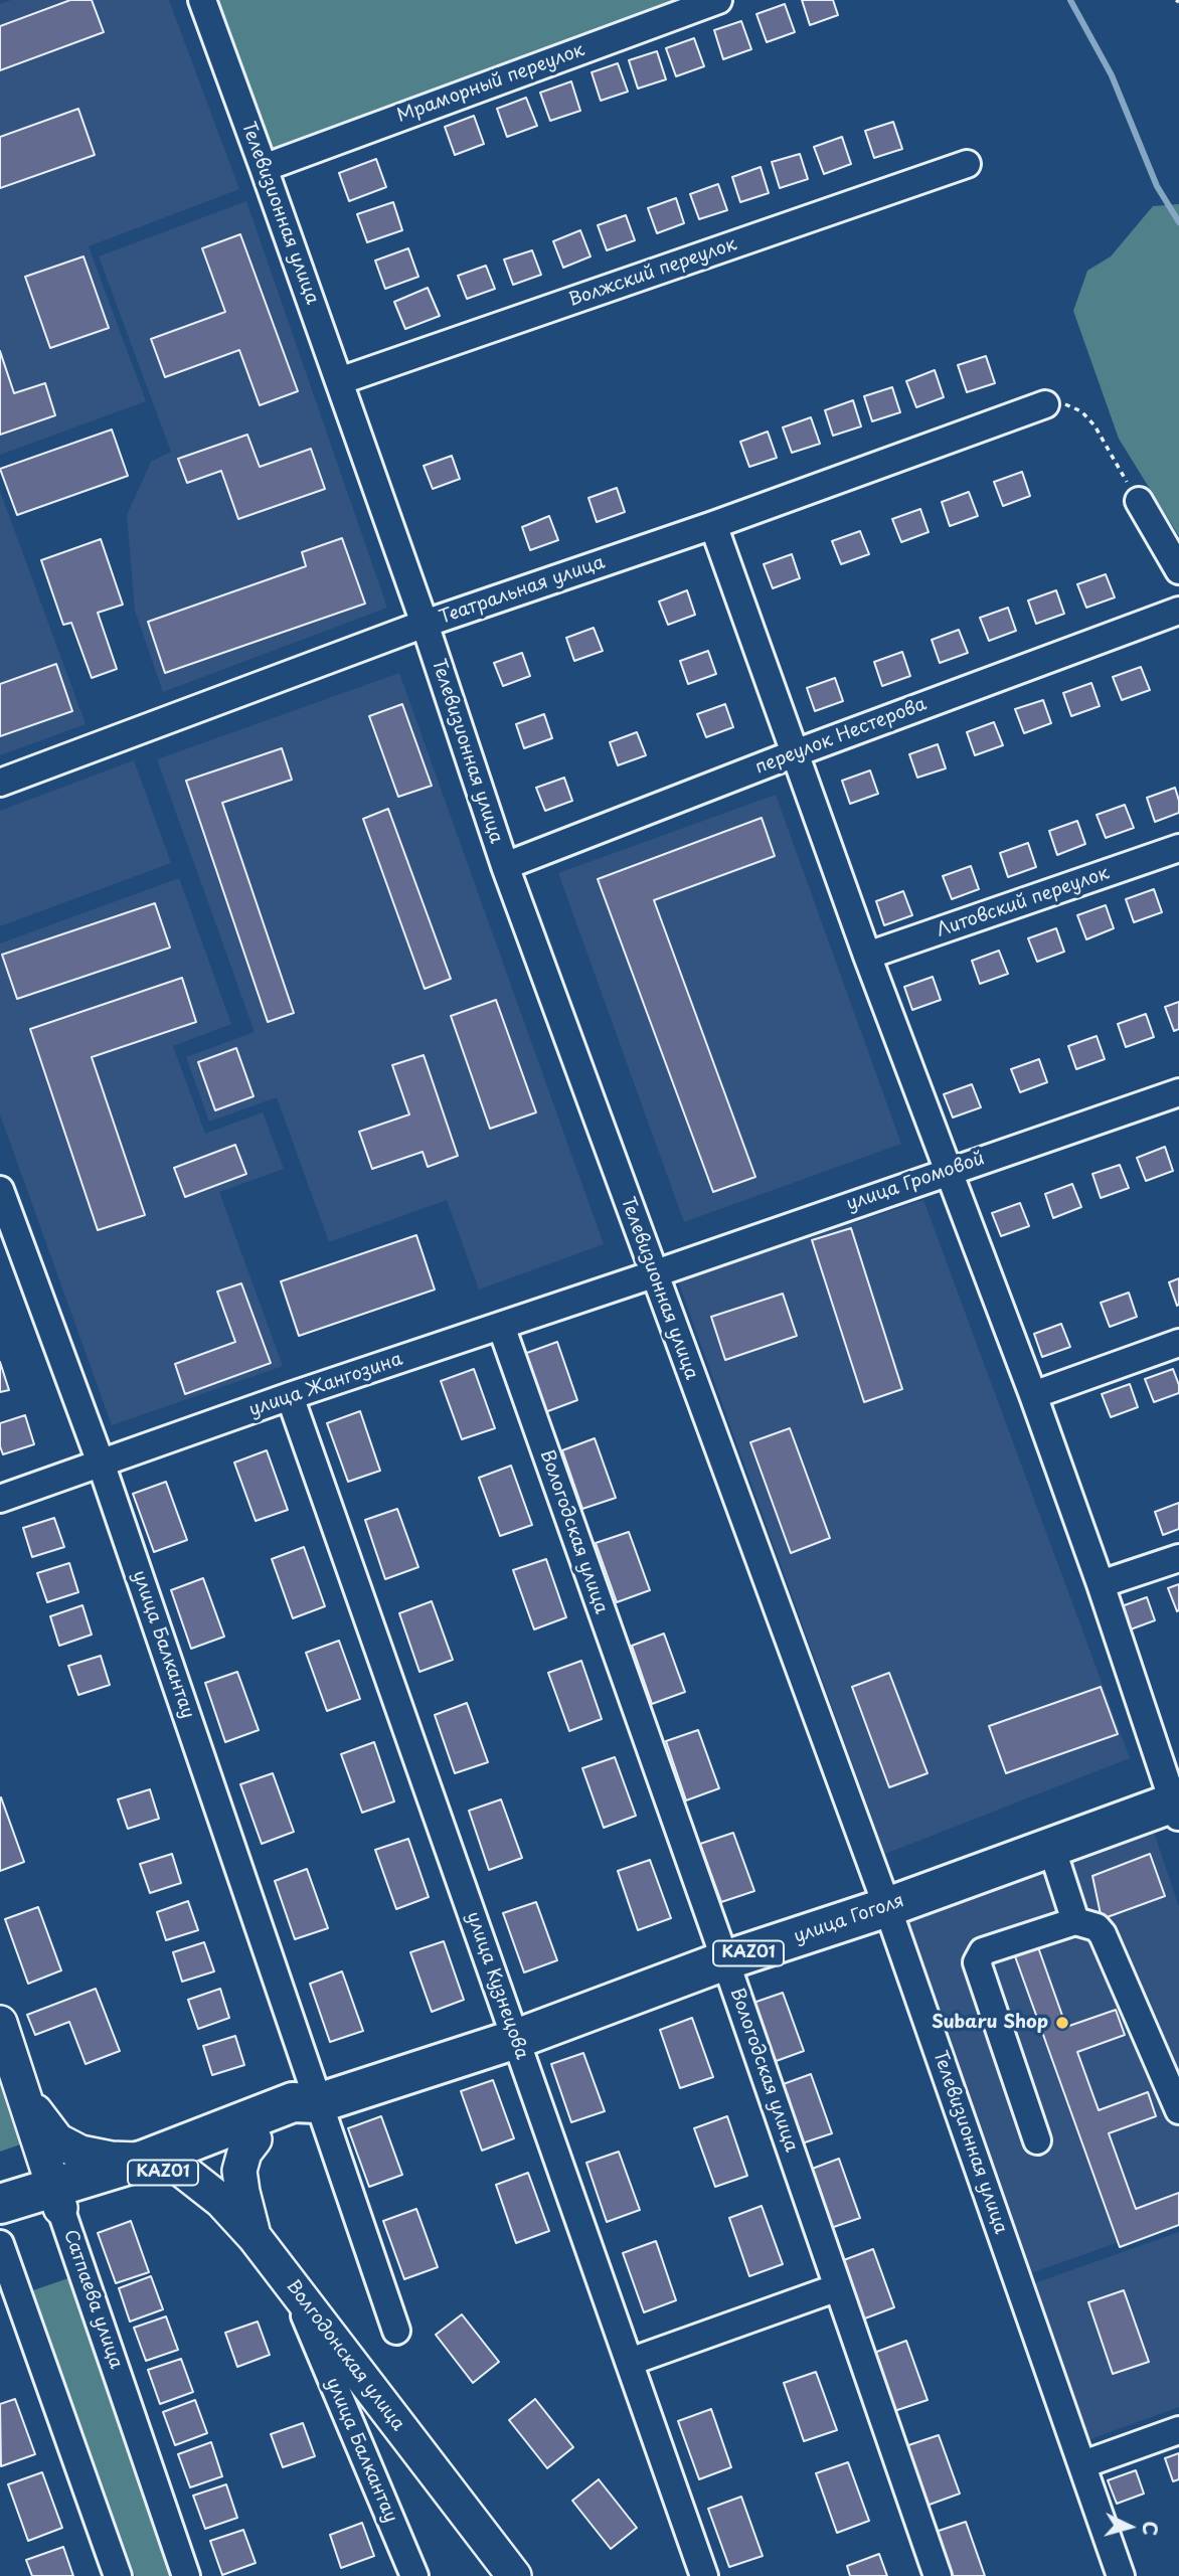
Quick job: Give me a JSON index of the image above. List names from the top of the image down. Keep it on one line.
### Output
{"streets":{"highway":["улица Гоголя","KАZ01"],"main road":["Сатпаева улица","Волгодонская улица"],"street":["Мраморный переулок","Телевизионная улица","Волжский переулок","Театральная улица","переулок Нестерова","Литовский переулок","улица Громовой","улица Жангозина","Вологодская улица","улица Балкантау","улица Кузнецова"]},"crossings":[["Мраморный переулок","Телевизионная улица"],["Телевизионная улица","Волжский переулок"],["Телевизионная улица","Театральная улица"],["Телевизионная улица","переулок Нестерова"],["Телевизионная улица","улица Громовой"],["Телевизионная улица","улица Жангозина"],["Телевизионная улица","улица Гоголя"],["улица Громовой","улица Жангозина"],["улица Жангозина","Вологодская улица"],["улица Жангозина","улица Балкантау"],["улица Жангозина","улица Кузнецова"],["Вологодская улица","улица Гоголя"],["улица Балкантау","улица Гоголя"],["улица Балкантау","Волгодонская улица"],["улица Гоголя","улица Кузнецова"],["улица Гоголя","Сатпаева улица"],["улица Гоголя","Волгодонская улица"]],"places":["Subaru Shop"],"north":"right"}
